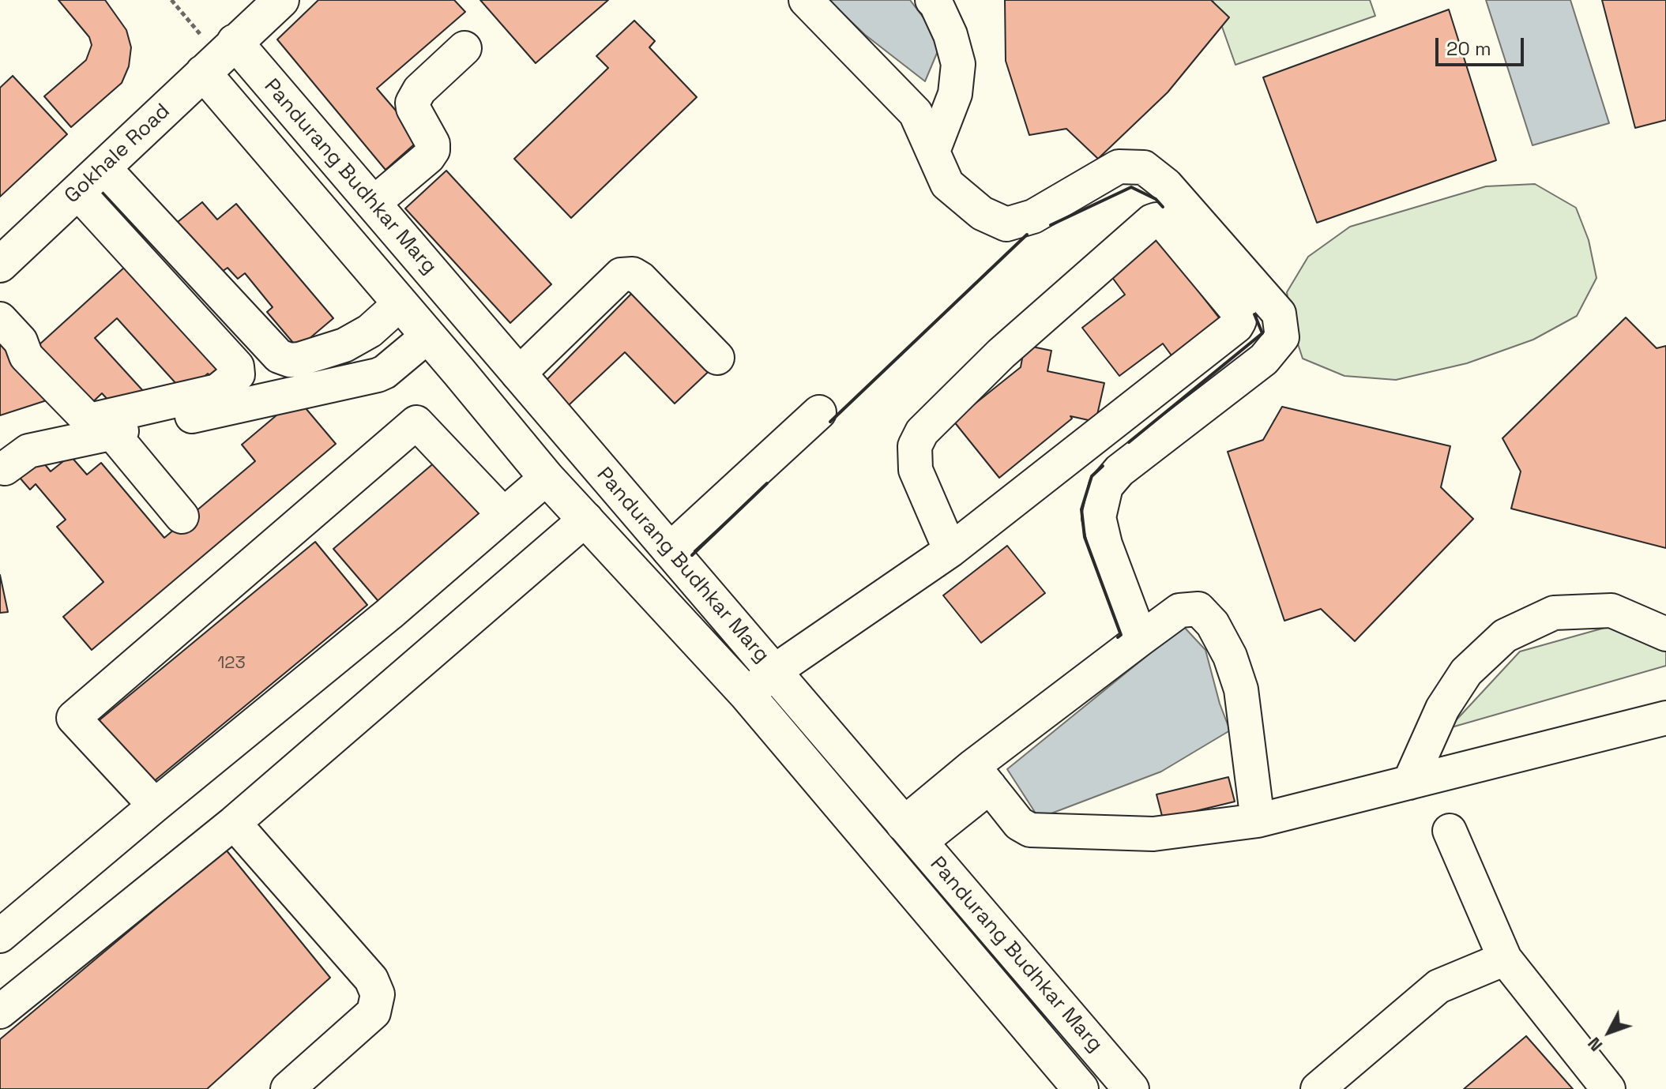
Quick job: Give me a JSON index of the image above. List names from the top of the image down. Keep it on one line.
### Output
{"streets":{"main road":["Gokhale Road","Pandurang Budhkar Marg"]},"crossings":[["Gokhale Road","Pandurang Budhkar Marg"]],"house_numbers":["123"],"scale_bar":"20 m","north":"bottom left"}
